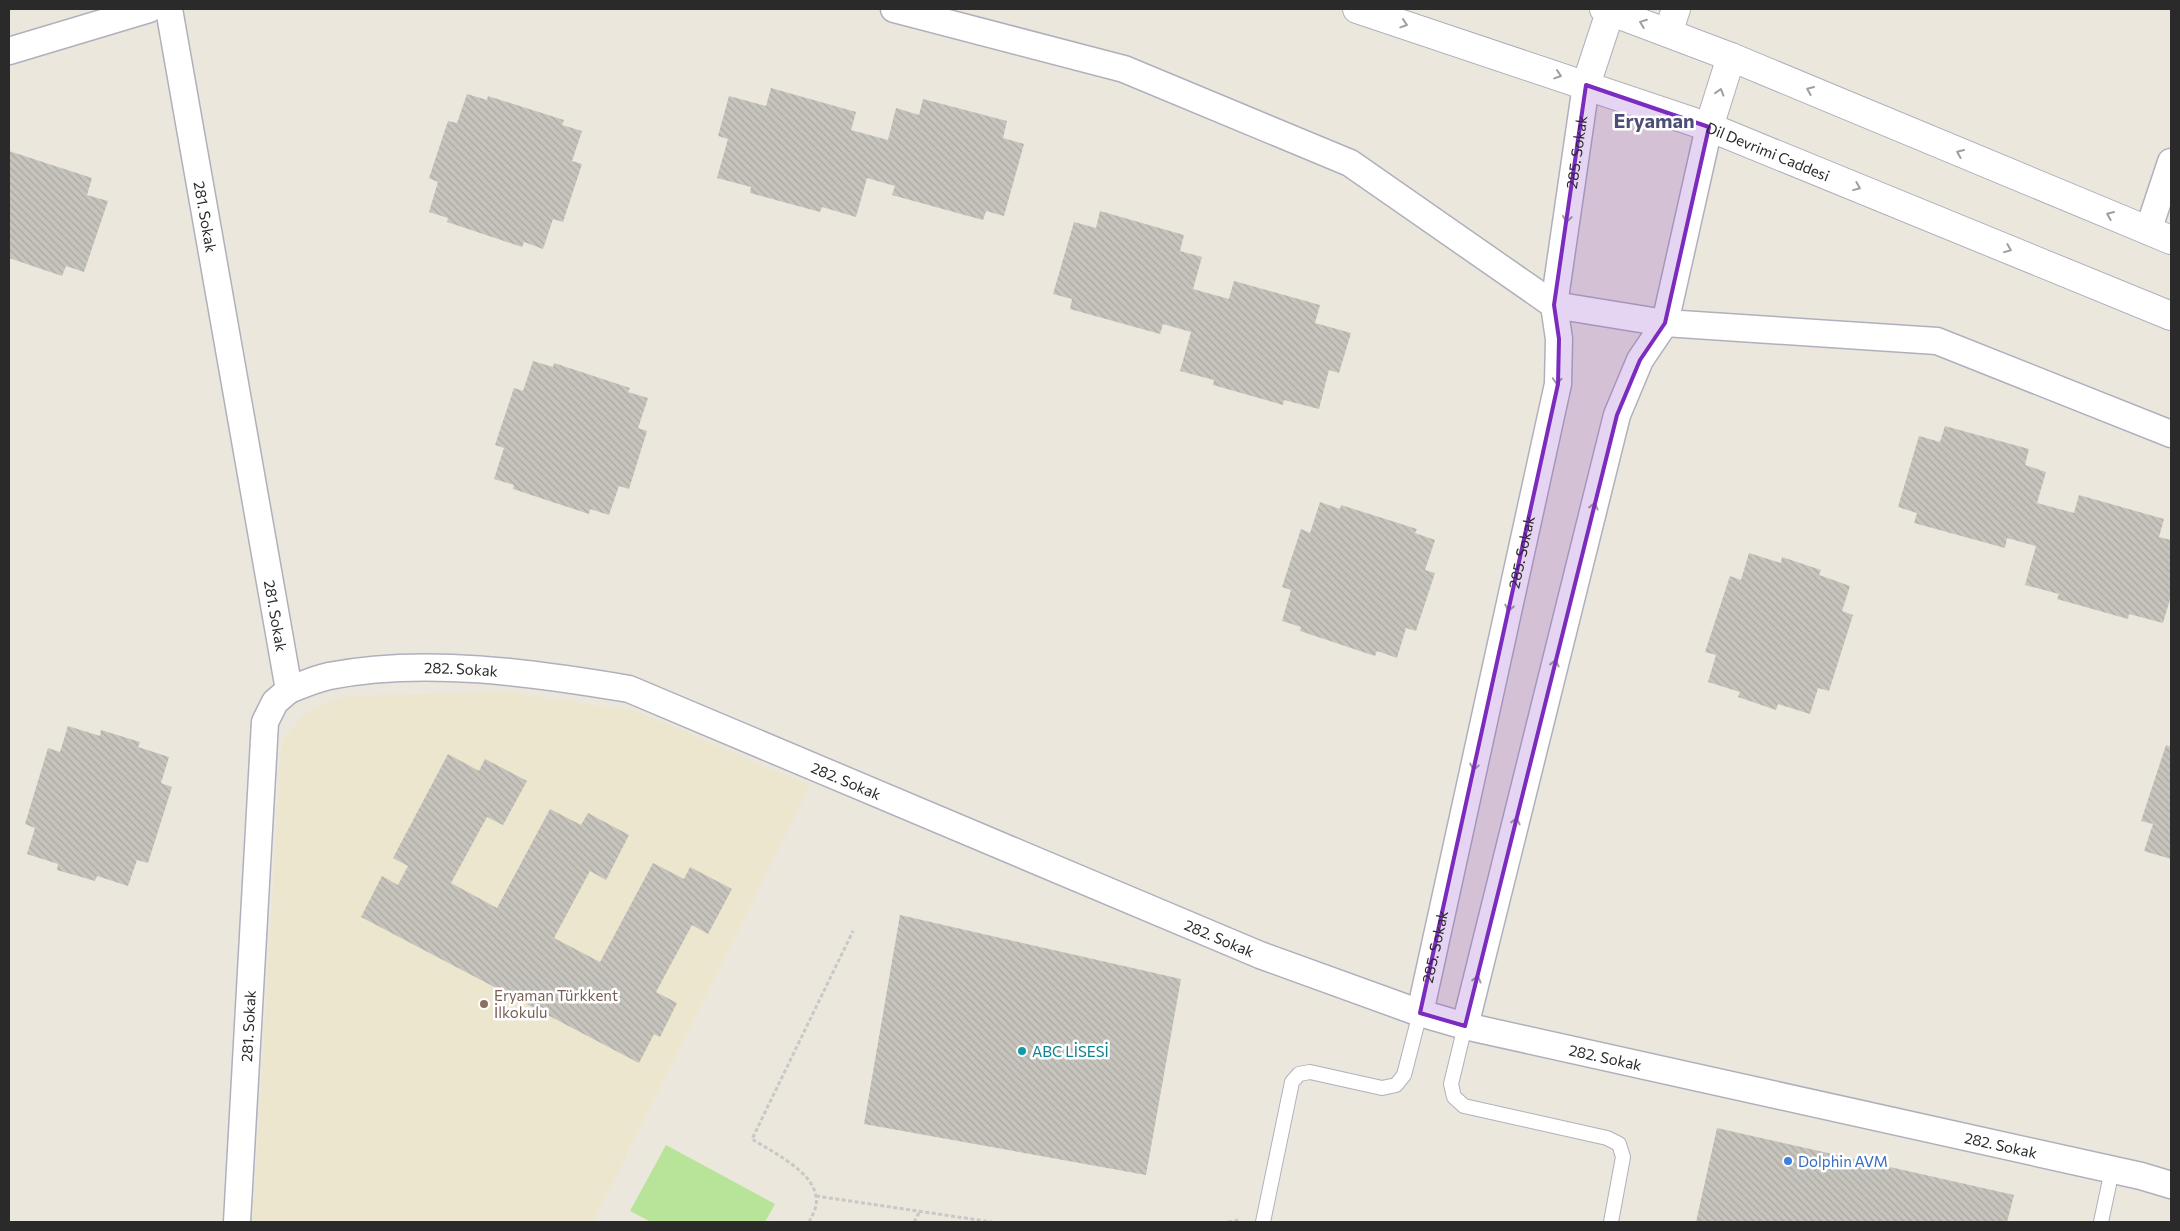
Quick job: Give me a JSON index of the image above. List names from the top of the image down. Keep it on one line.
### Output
{"streets":{"main road":["Dil Devrimi Caddesi"],"street":["285. Sokak","281. Sokak","282. Sokak"]},"crossings":[["Dil Devrimi Caddesi","285. Sokak"],["285. Sokak","282. Sokak"],["281. Sokak","282. Sokak"]],"districts":["Eryaman"],"places":["Eryaman Türkkent İlkokulu","ABC LİSESİ","Dolphin AVM"]}
